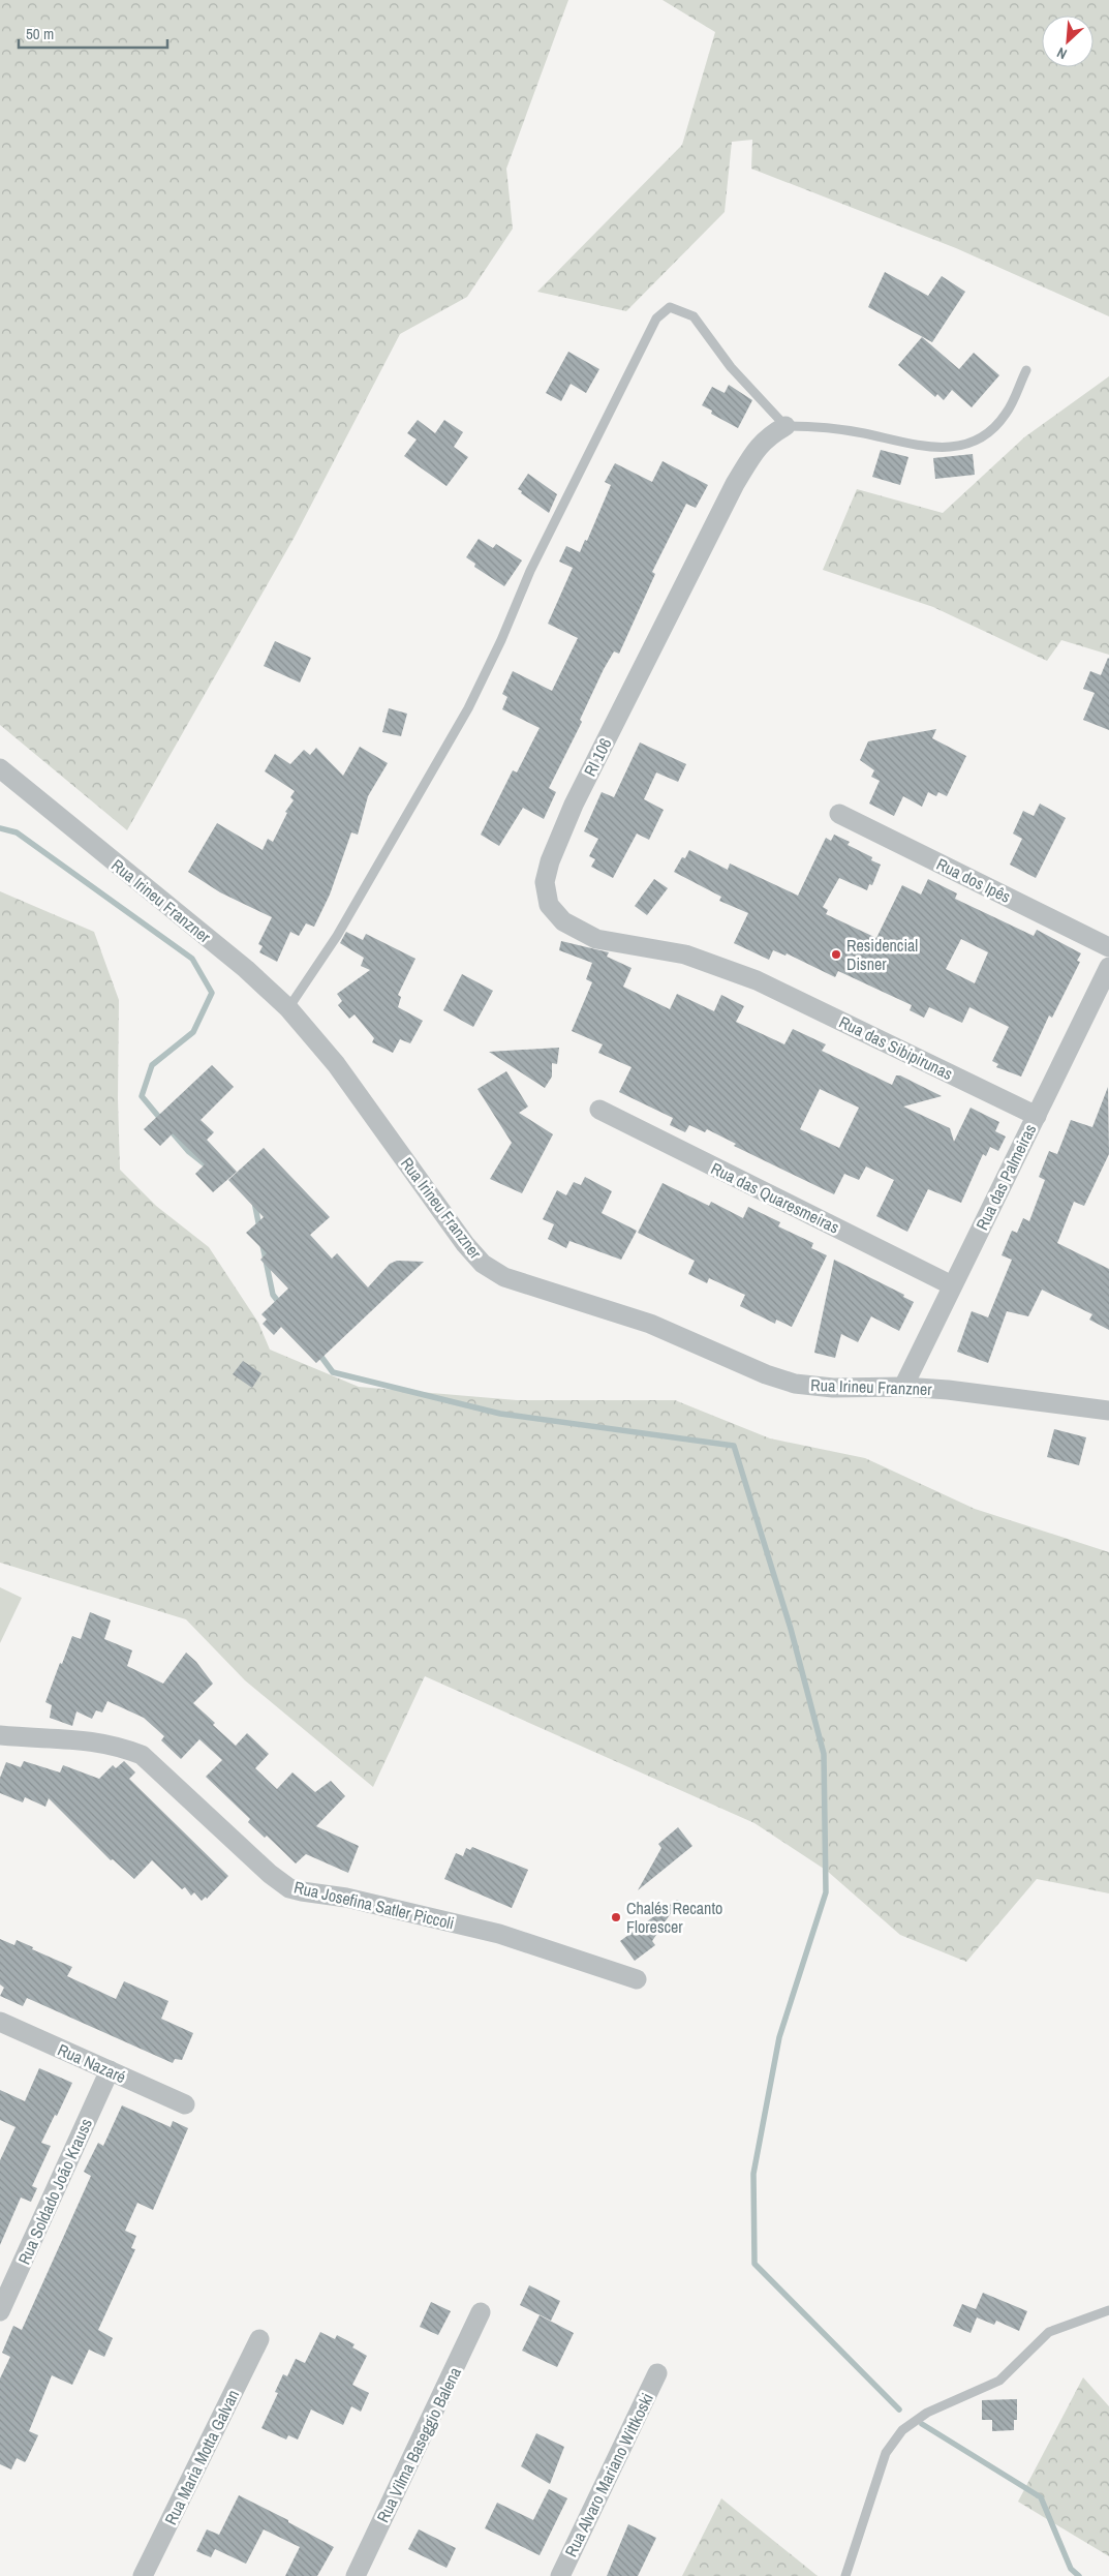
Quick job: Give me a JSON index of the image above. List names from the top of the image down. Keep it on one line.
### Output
{"streets":{"street":["RI 106","Rua dos Ipês","Rua Irineu Franzner","Rua das Sibipirunas","Rua das Palmeiras","Rua das Quaresmeiras","Rua Josefina Satler Piccoli","Rua Nazaré","Rua Soldado João Krauss","Rua Vilma Baseggio Balena","Rua Maria Motta Galvan","Rua Alvaro Mariano Wittkoski"]},"crossings":[["RI 106","Rua das Sibipirunas"],["Rua Irineu Franzner","Rua das Palmeiras"],["Rua das Sibipirunas","Rua das Palmeiras"],["Rua das Palmeiras","Rua das Quaresmeiras"],["Rua Nazaré","Rua Soldado João Krauss"]],"places":["Residencial Disner","Chalés Recanto Florescer"],"scale_bar":"50 m","north":"bottom left"}
